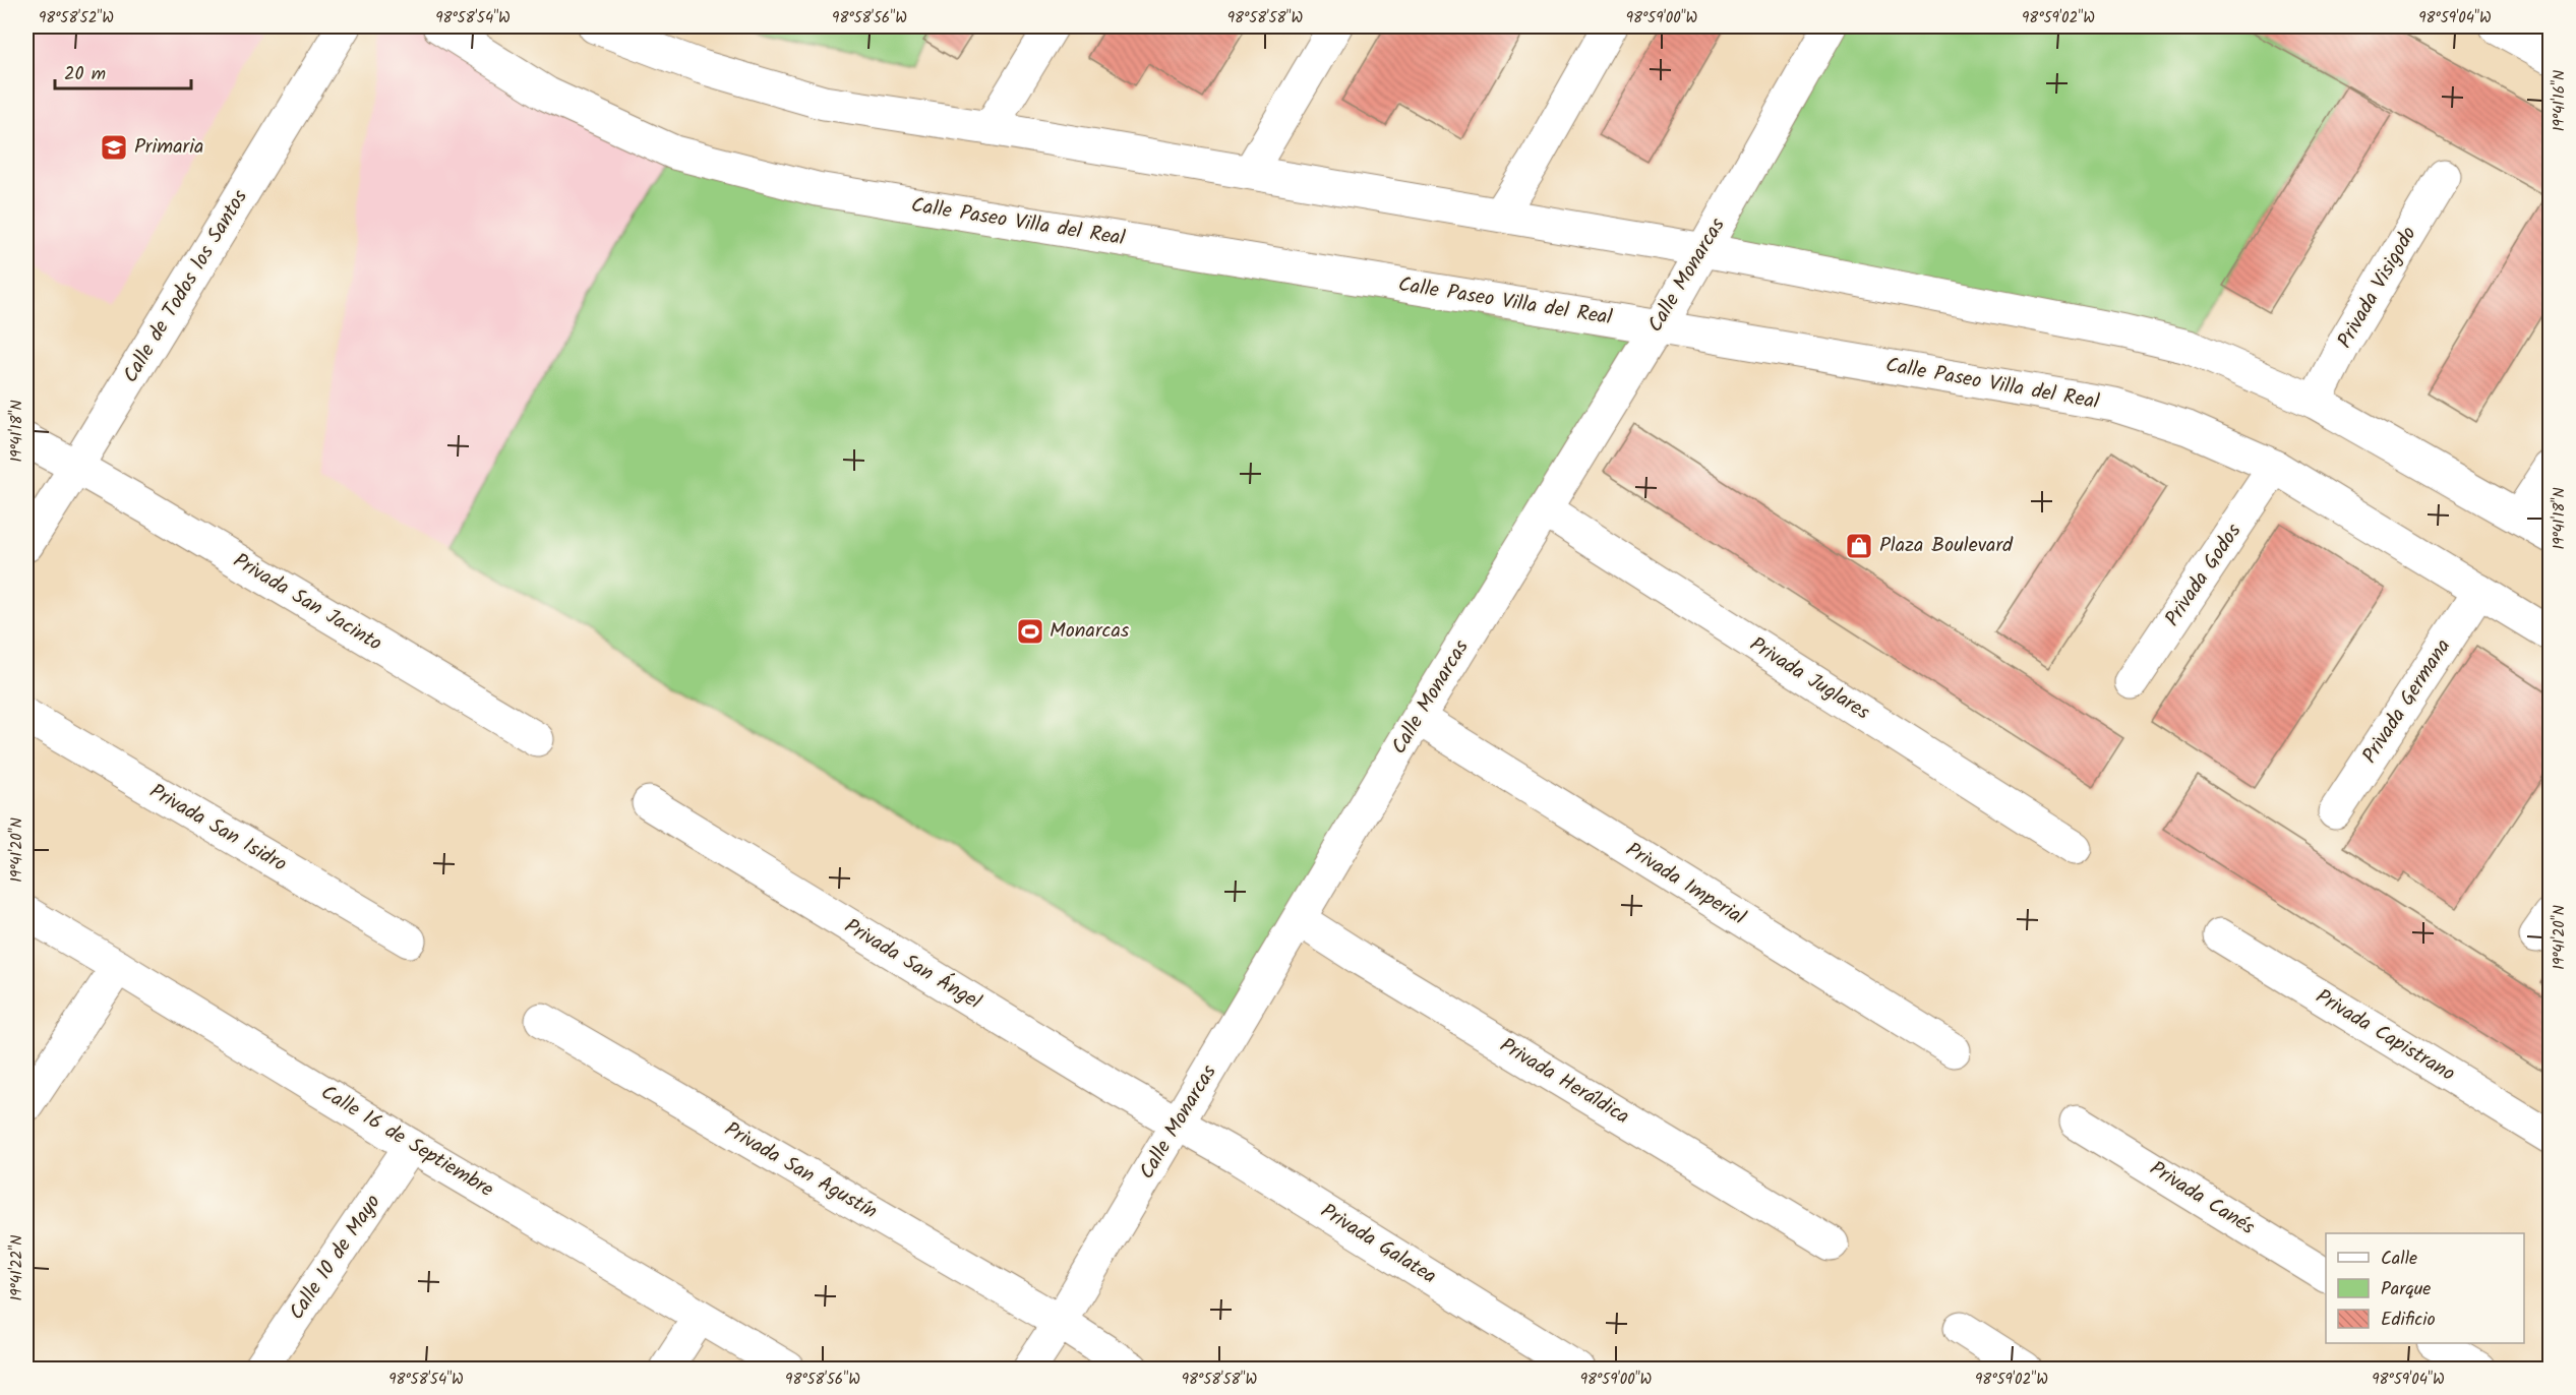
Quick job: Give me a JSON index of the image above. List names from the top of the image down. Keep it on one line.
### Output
{"streets":{"street":["Calle Paseo Villa del Real","Calle Monarcas","Calle de Todos los Santos","Privada Visigodo","Privada Godos","Privada San Jacinto","Privada Juglares","Privada Germana","Privada San Isidro","Privada Imperial","Privada San Ángel","Privada Capistrano","Privada Heráldica","Calle 16 de Septiembre","Privada San Agustín","Privada Canés","Privada Galatea","Calle 10 de Mayo"]},"crossings":[["Calle Paseo Villa del Real","Calle Monarcas"],["Calle Paseo Villa del Real","Privada Godos"],["Calle Paseo Villa del Real","Privada Germana"],["Calle Monarcas","Privada Juglares"],["Calle Monarcas","Privada Imperial"],["Calle Monarcas","Privada San Ángel"],["Calle Monarcas","Privada Heráldica"],["Calle Monarcas","Privada San Agustín"],["Calle Monarcas","Privada Galatea"],["Calle de Todos los Santos","Privada San Jacinto"],["Privada San Ángel","Privada Galatea"],["Calle 16 de Septiembre","Calle 10 de Mayo"]],"places":{"school or university":["Primaria"],"shop":["Plaza Boulevard"],"sports":["Monarcas"]},"legend":["Calle","Parque","Edificio"],"scale_bar":"20 m","coordinates":["98°58'52\"W","98°58'54\"W","98°58'56\"W","98°58'58\"W","98°59'00\"W","98°59'02\"W","98°59'04\"W","19°41'16\"N","19°41'18\"N","19°41'20\"N","19°41'22\"N"]}
